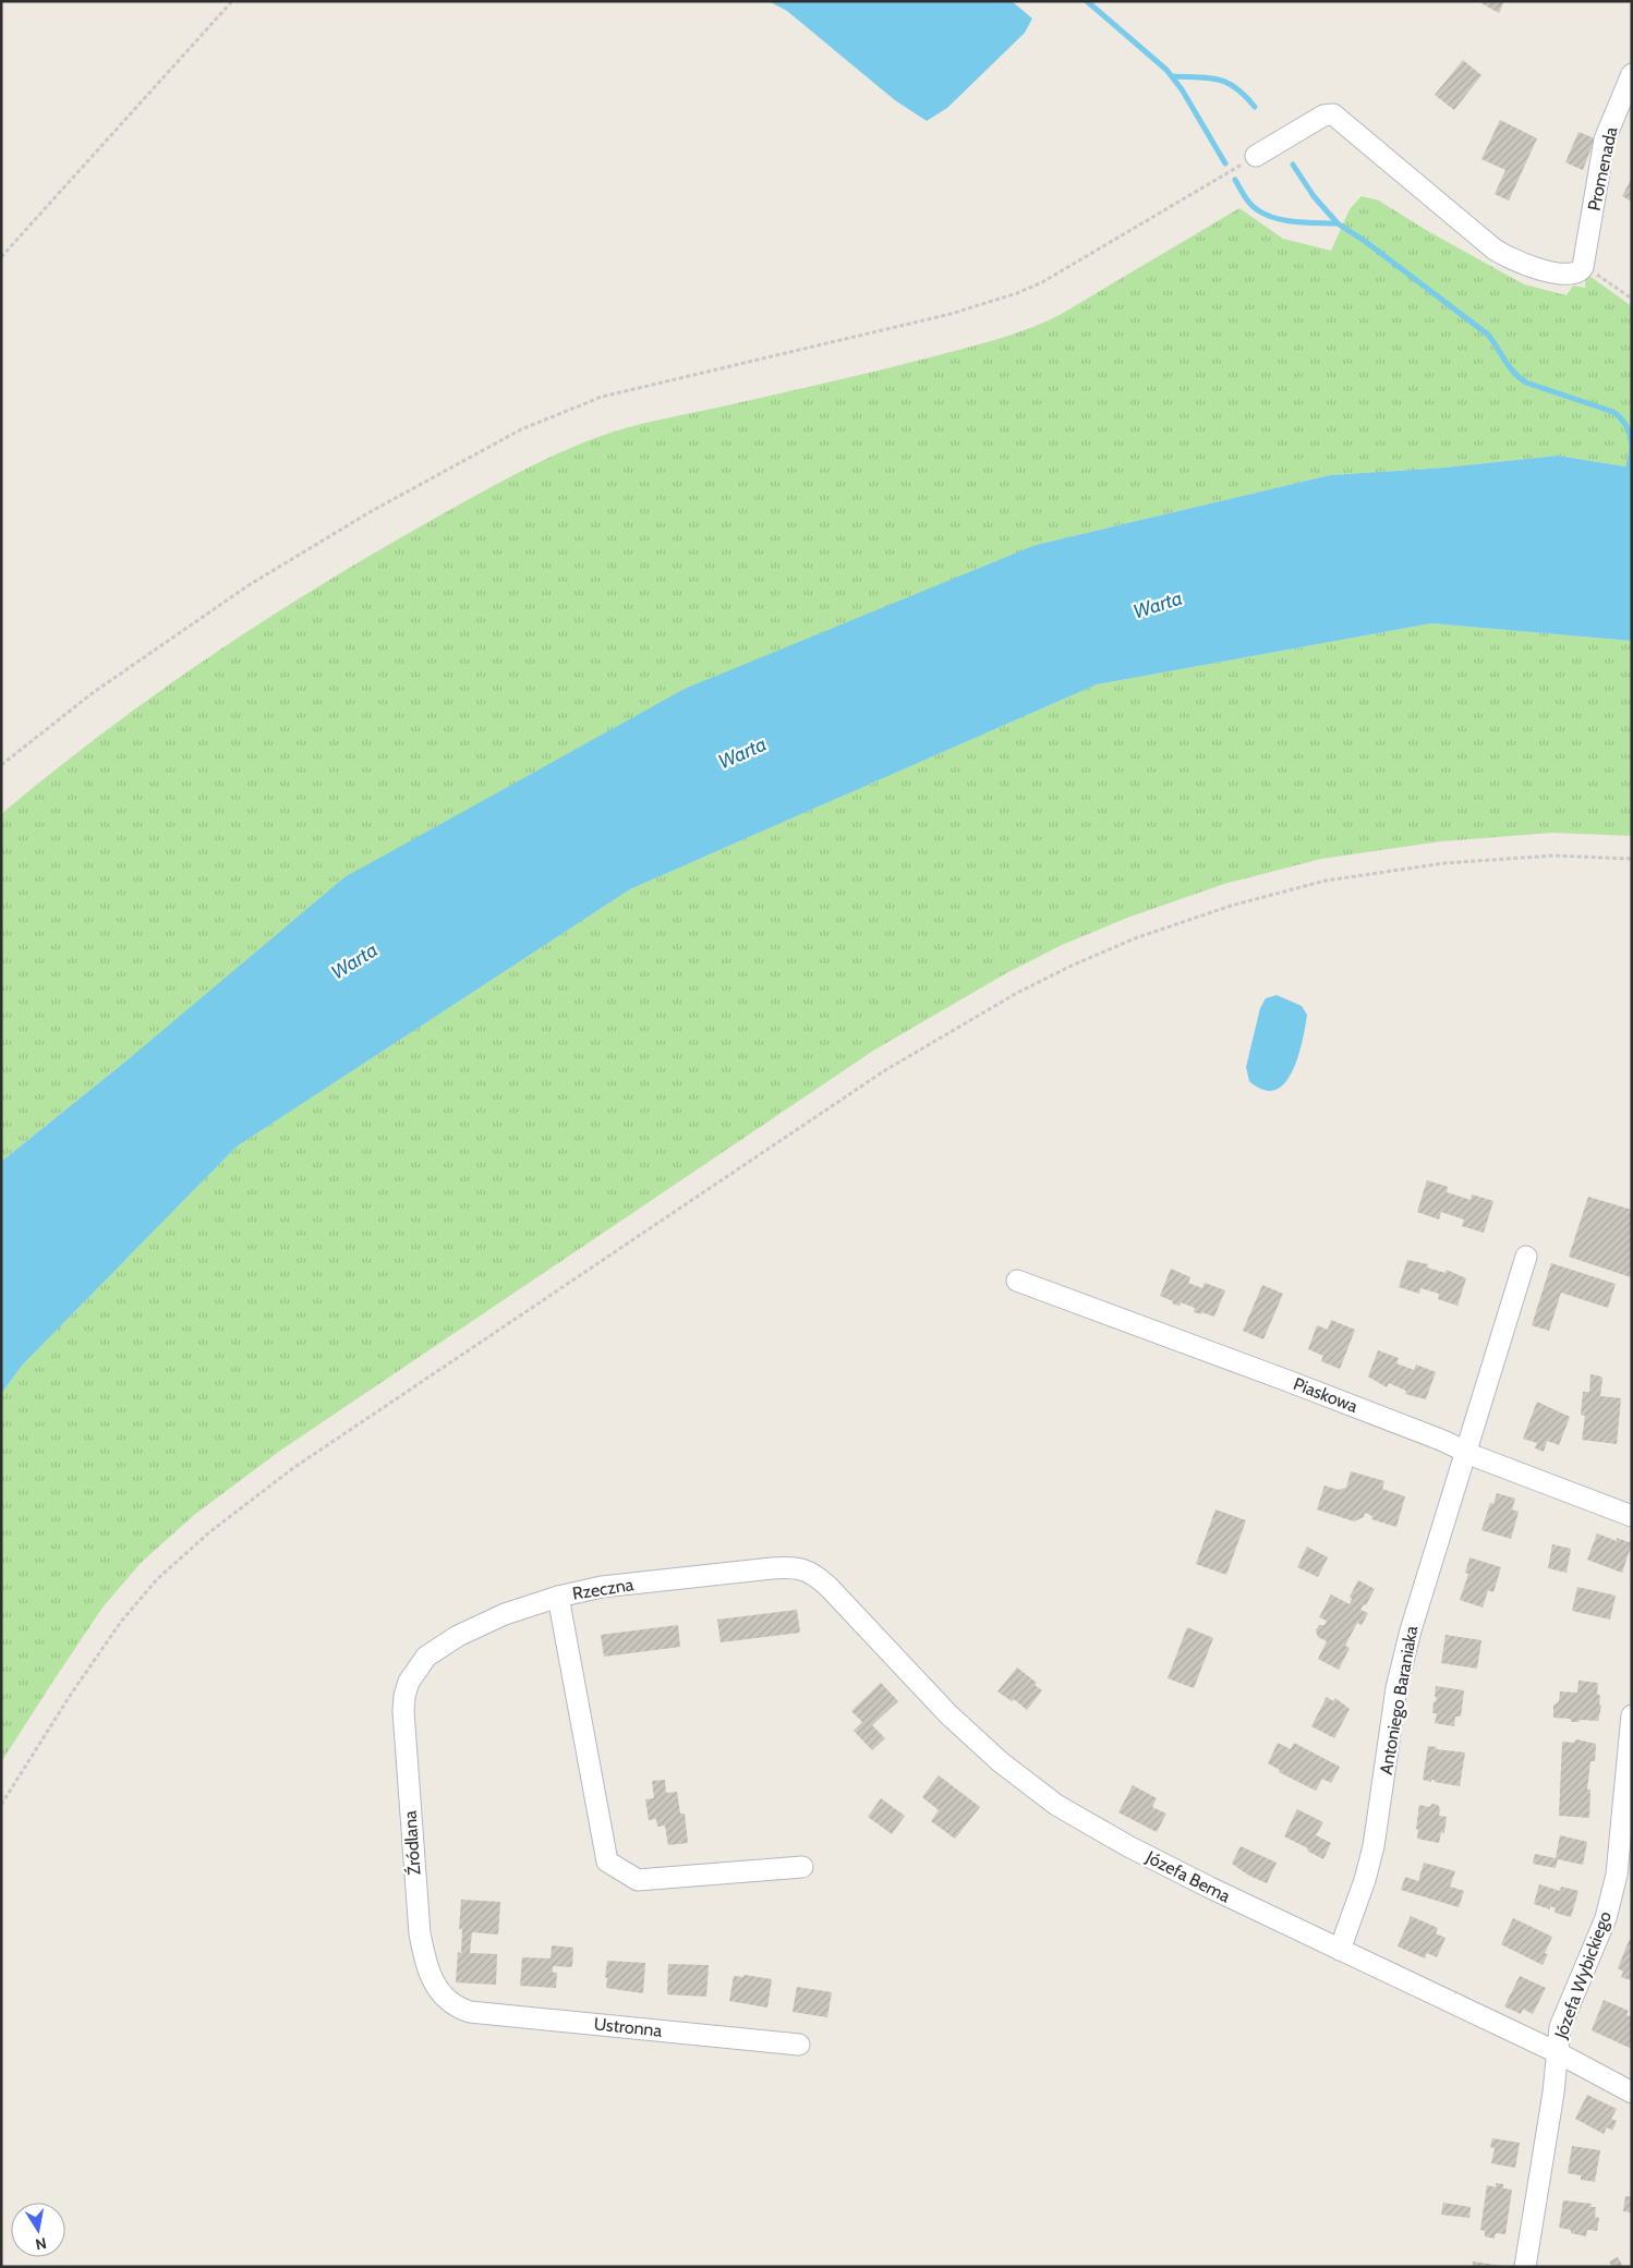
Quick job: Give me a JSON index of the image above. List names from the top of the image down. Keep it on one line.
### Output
{"streets":{"street":["Promenada","Piaskowa","Rzeczna","Antoniego Baraniaka","Źródlana","Józefa Bema","Józefa Wybickiego","Ustronna"]},"crossings":[["Piaskowa","Antoniego Baraniaka"],["Rzeczna","Źródlana"],["Rzeczna","Józefa Bema"],["Antoniego Baraniaka","Józefa Bema"],["Źródlana","Ustronna"],["Józefa Bema","Józefa Wybickiego"]],"water":["Warta"],"north":"bottom"}
